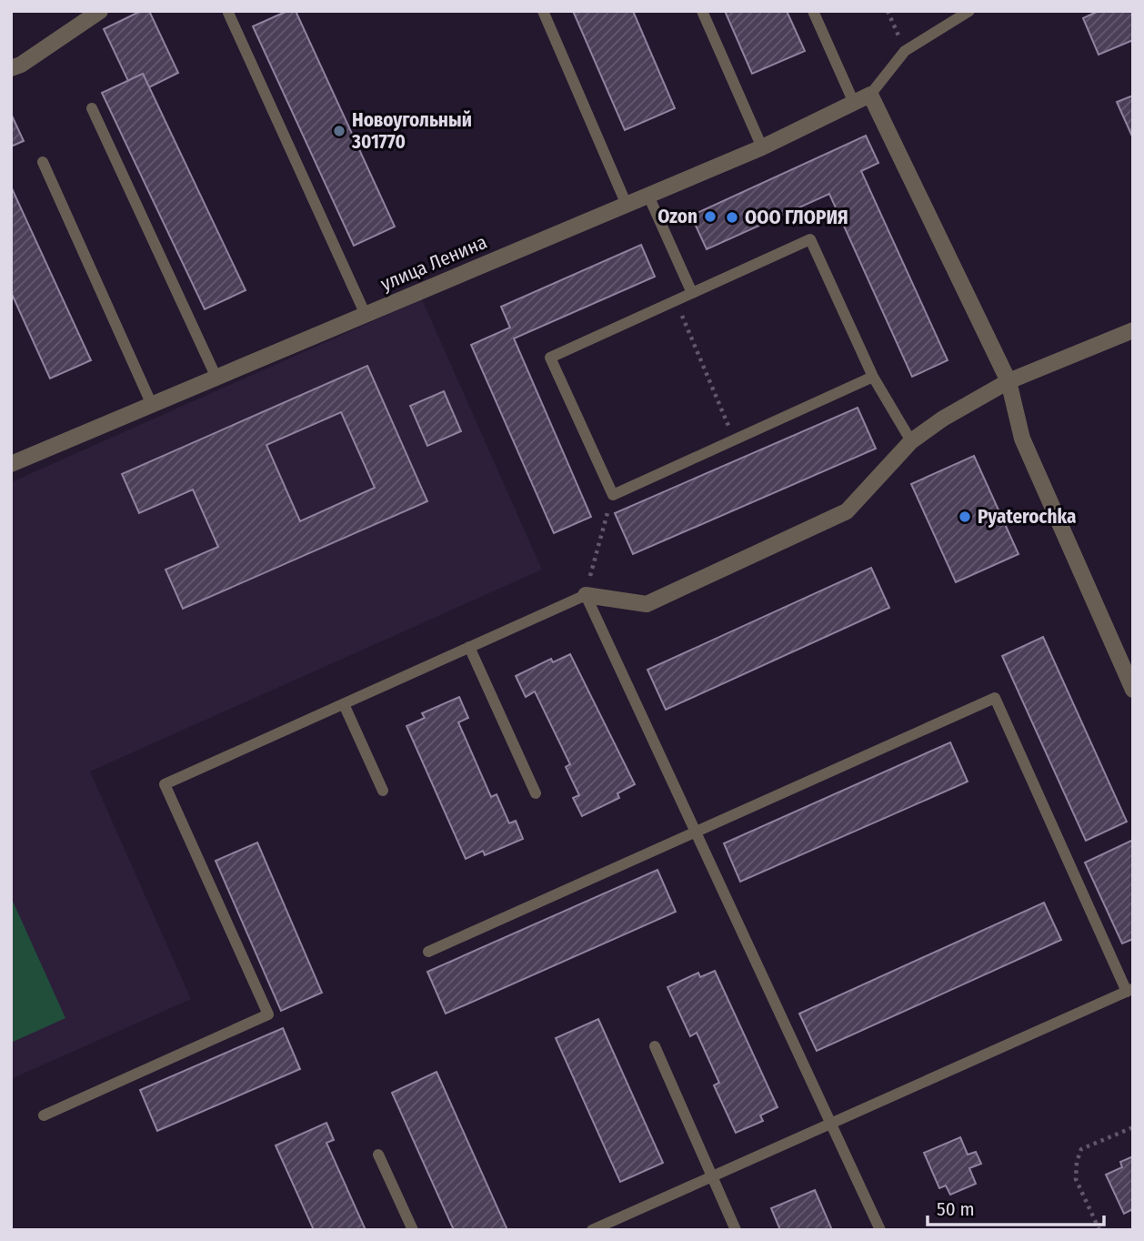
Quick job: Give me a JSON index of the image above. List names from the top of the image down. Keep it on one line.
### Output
{"streets":{"street":["улица Ленина"]},"places":["Новоугольный 301770","Ozon","ООО ГЛОРИЯ","Pyaterochka"],"scale_bar":"50 m"}
